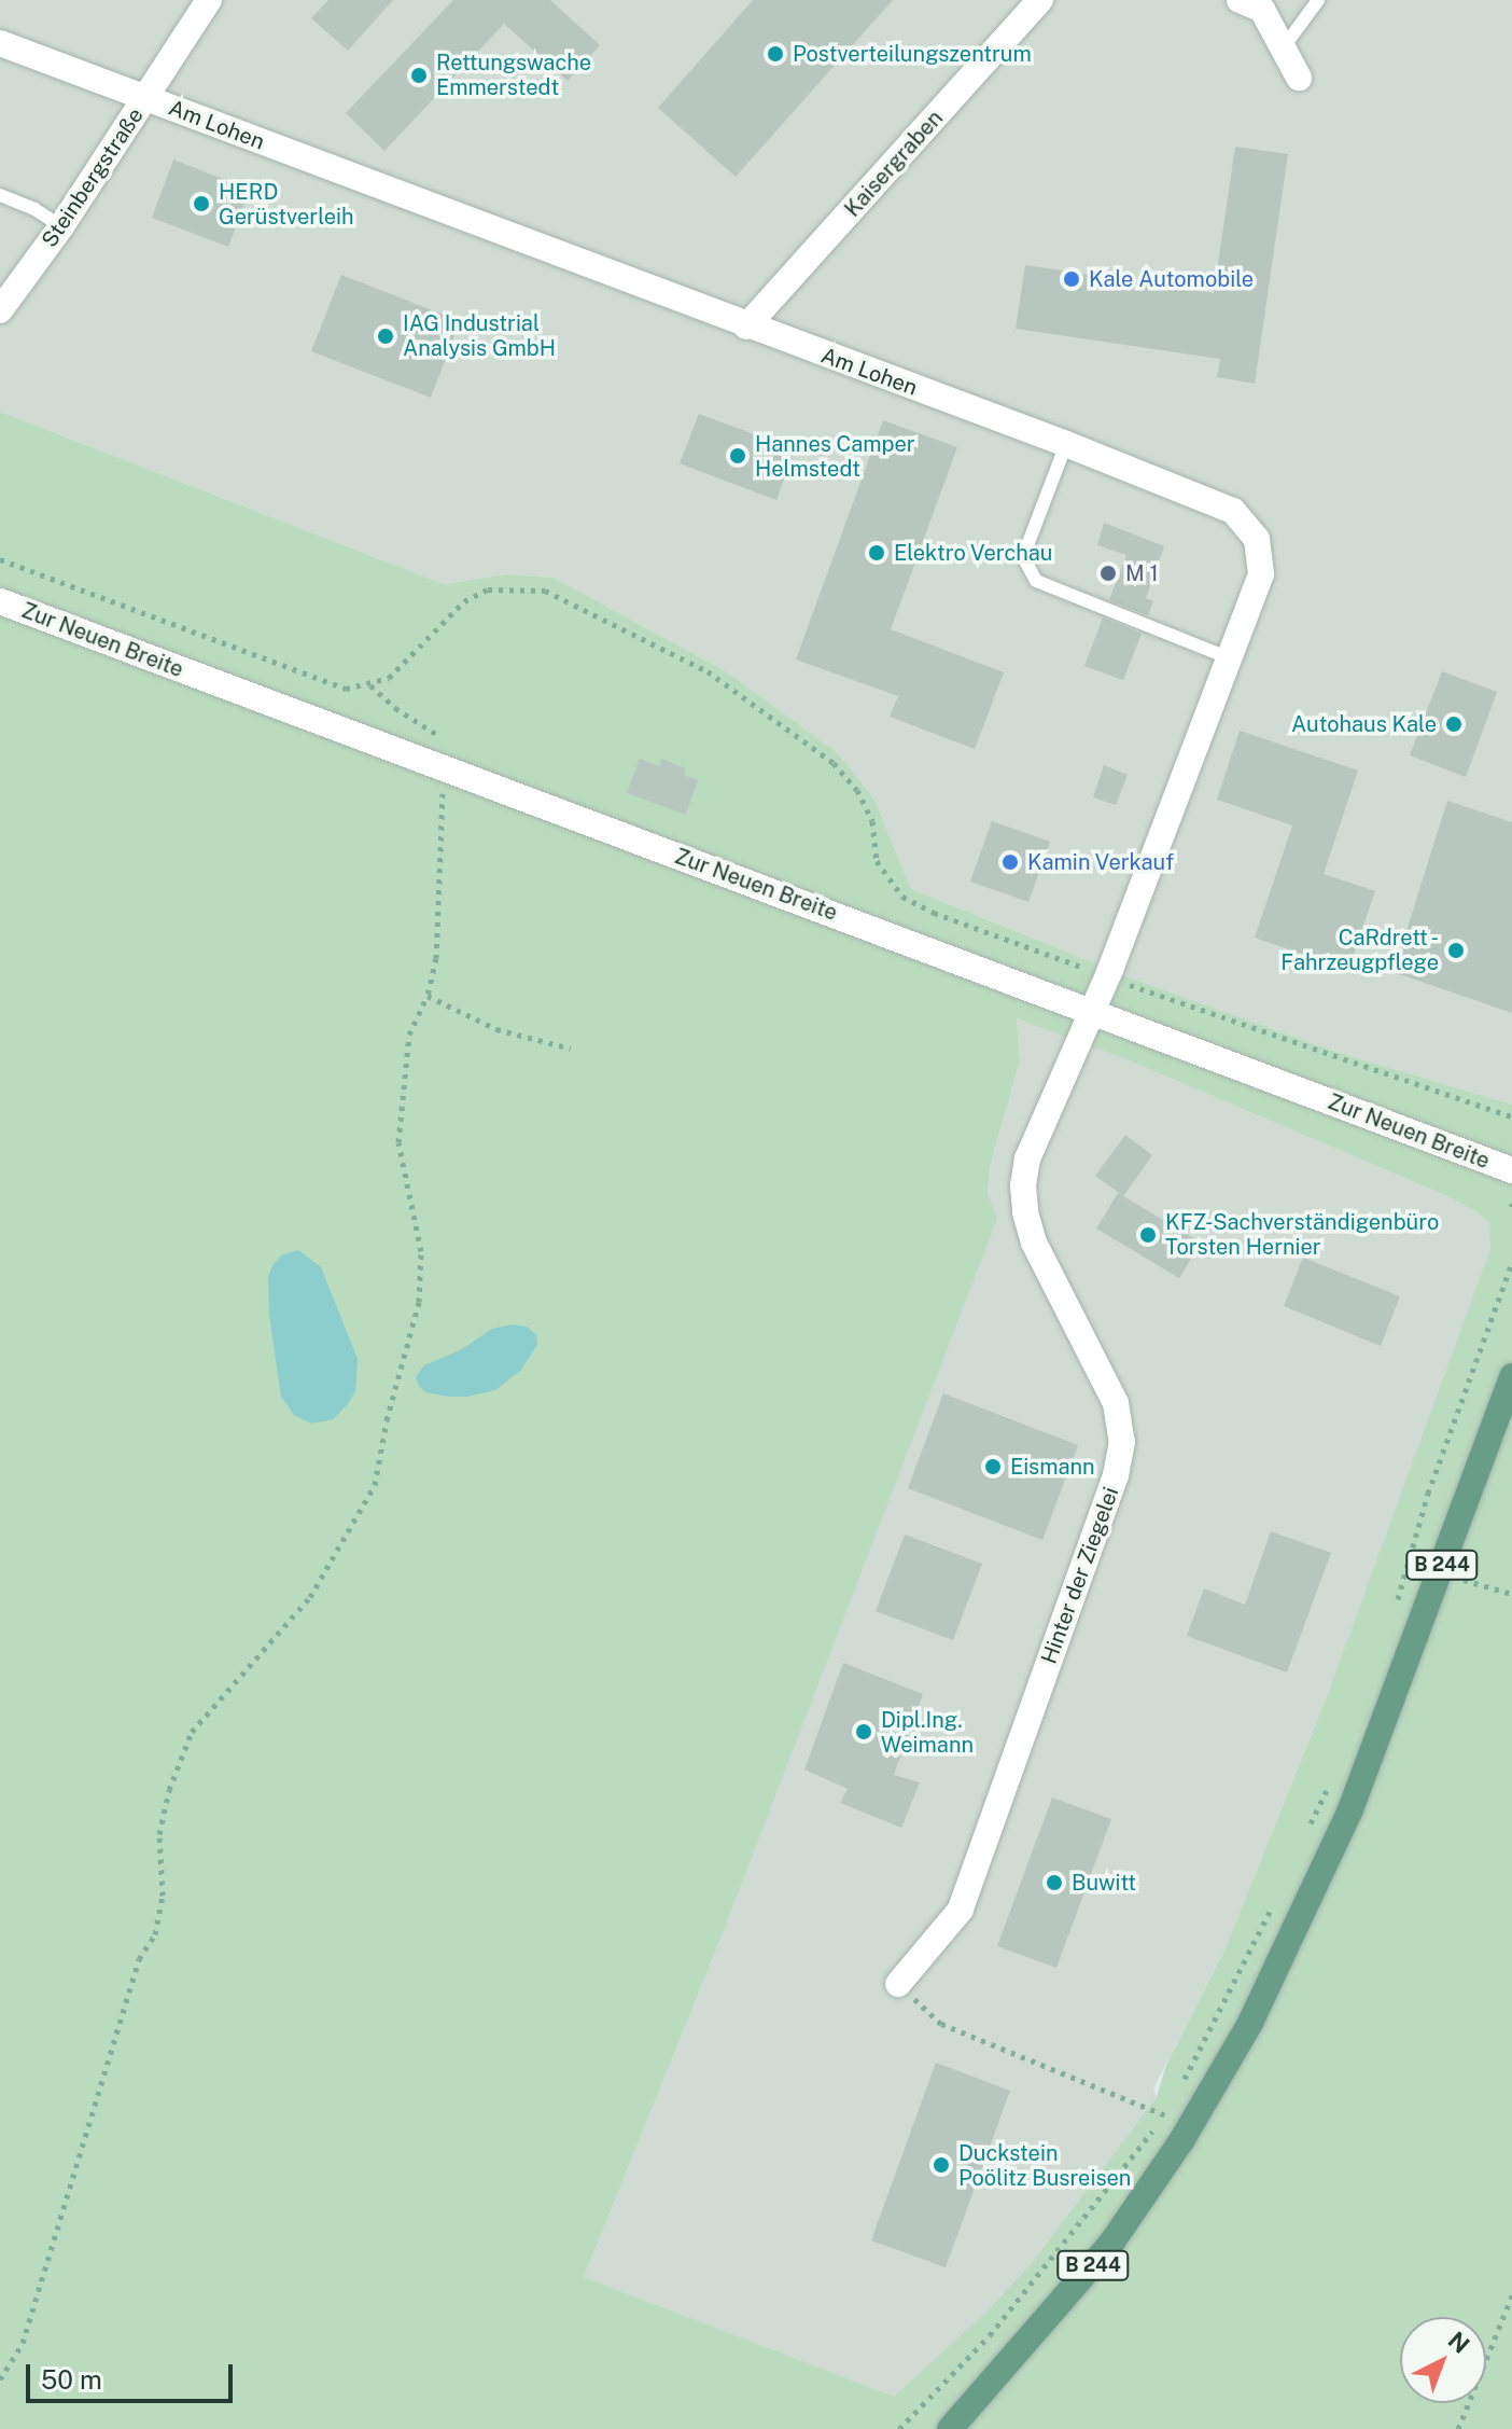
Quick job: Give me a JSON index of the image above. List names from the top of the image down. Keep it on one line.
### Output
{"streets":{"main road":["B 244"],"street":["Am Lohen","Kaisergraben","Steinbergstraße","Zur Neuen Breite","Hinter der Ziegelei"]},"crossings":[["Am Lohen","Kaisergraben"],["Am Lohen","Steinbergstraße"],["Am Lohen","Zur Neuen Breite"],["Am Lohen","Hinter der Ziegelei"],["Zur Neuen Breite","Hinter der Ziegelei"]],"places":["Postverteilungszentrum","Rettungswache Emmerstedt","HERD Gerüstverleih","Kale Automobile","IAG Industrial Analysis GmbH","Hannes Camper Helmstedt","Elektro Verchau","M 1","Autohaus Kale","Kamin Verkauf","CaRdrett - Fahrzeugpflege","KFZ-Sachverständigenbüro Torsten Hernier","Eismann","Dipl.Ing. Weimann","Buwitt","Duckstein Poölitz Busreisen"],"scale_bar":"50 m","north":"top right"}
